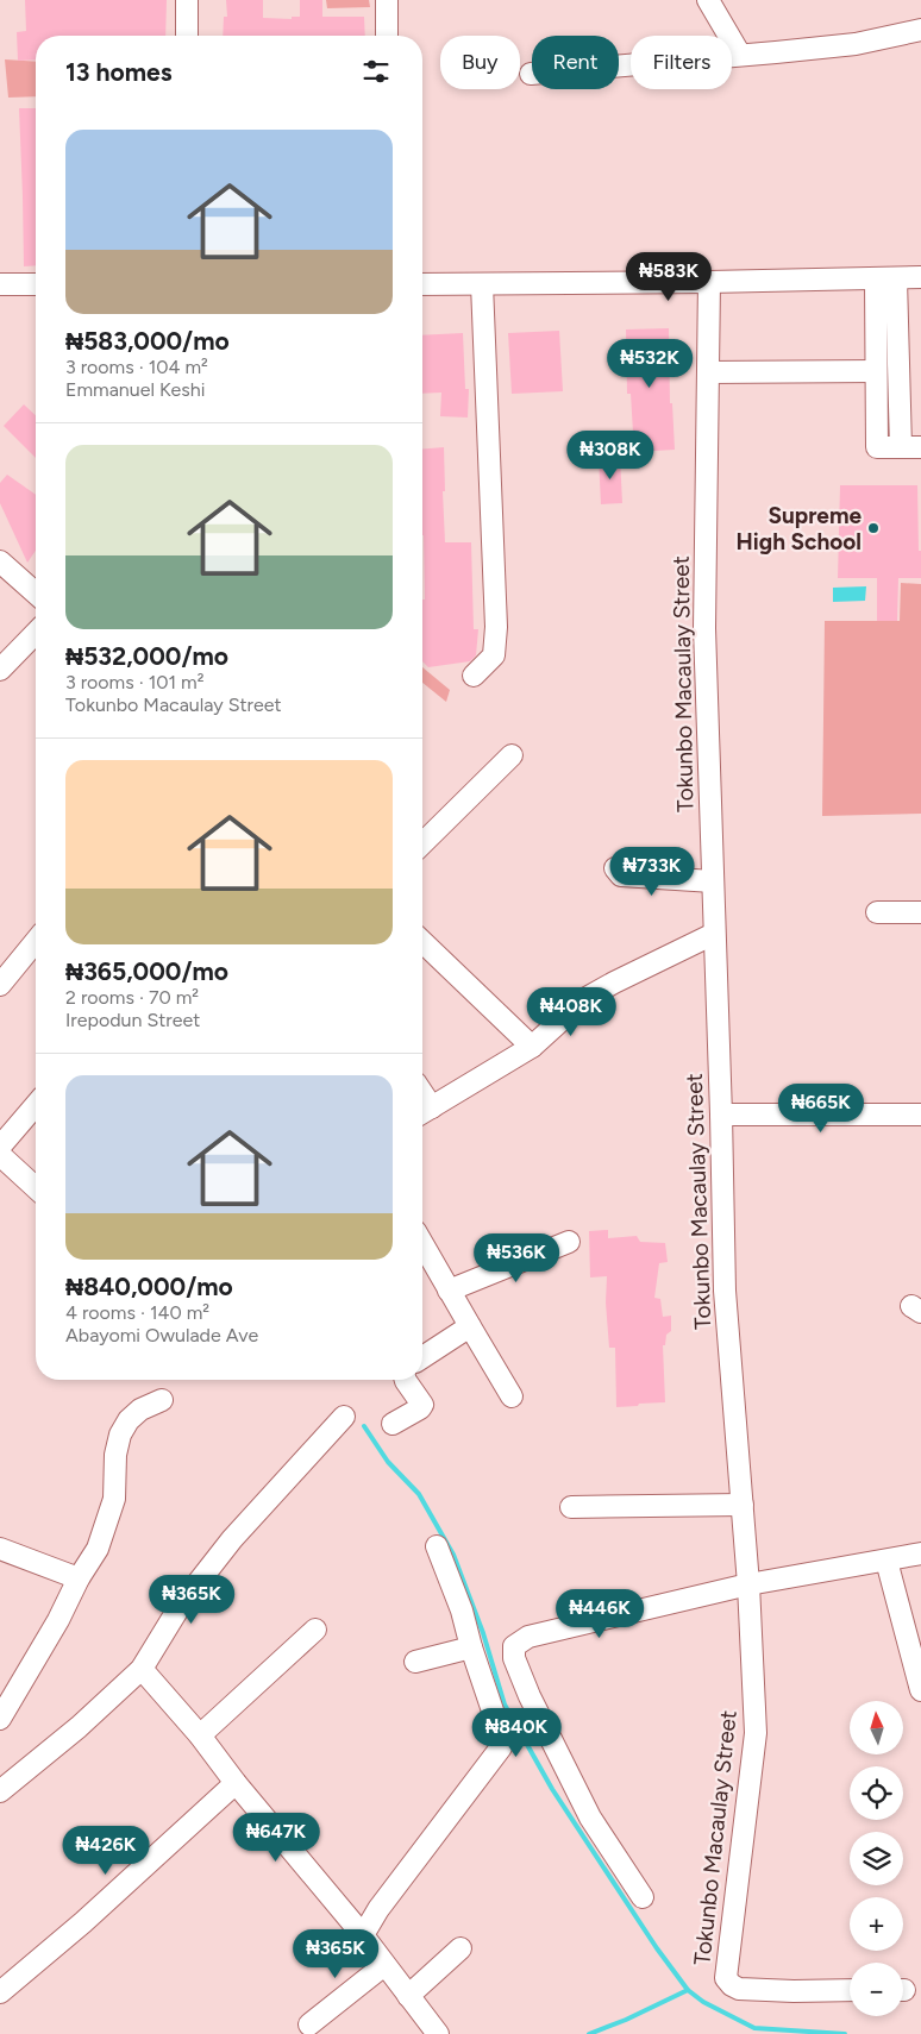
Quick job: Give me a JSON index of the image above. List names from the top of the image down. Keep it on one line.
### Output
{"streets":{"street":["Tokunbo Macaulay Street"]},"places":["Supreme High School"],"north":"top","page":{"chip":["Buy","Rent","Filters"],"heading":"13 homes","list":[{"name":"₦583,000/mo","note":"3 rooms · 104 m² · Emmanuel Keshi"},{"name":"₦532,000/mo","note":"3 rooms · 101 m² · Tokunbo Macaulay Street"},{"name":"₦365,000/mo","note":"2 rooms · 70 m² · Irepodun Street"},{"name":"₦840,000/mo","note":"4 rooms · 140 m² · Abayomi Owulade Ave"}],"price":["₦583K","₦532K","₦308K","₦733K","₦408K","₦665K","₦536K","₦365K","₦446K","₦840K","₦647K","₦426K","₦365K"],"map_buttons":["+","−"]}}
